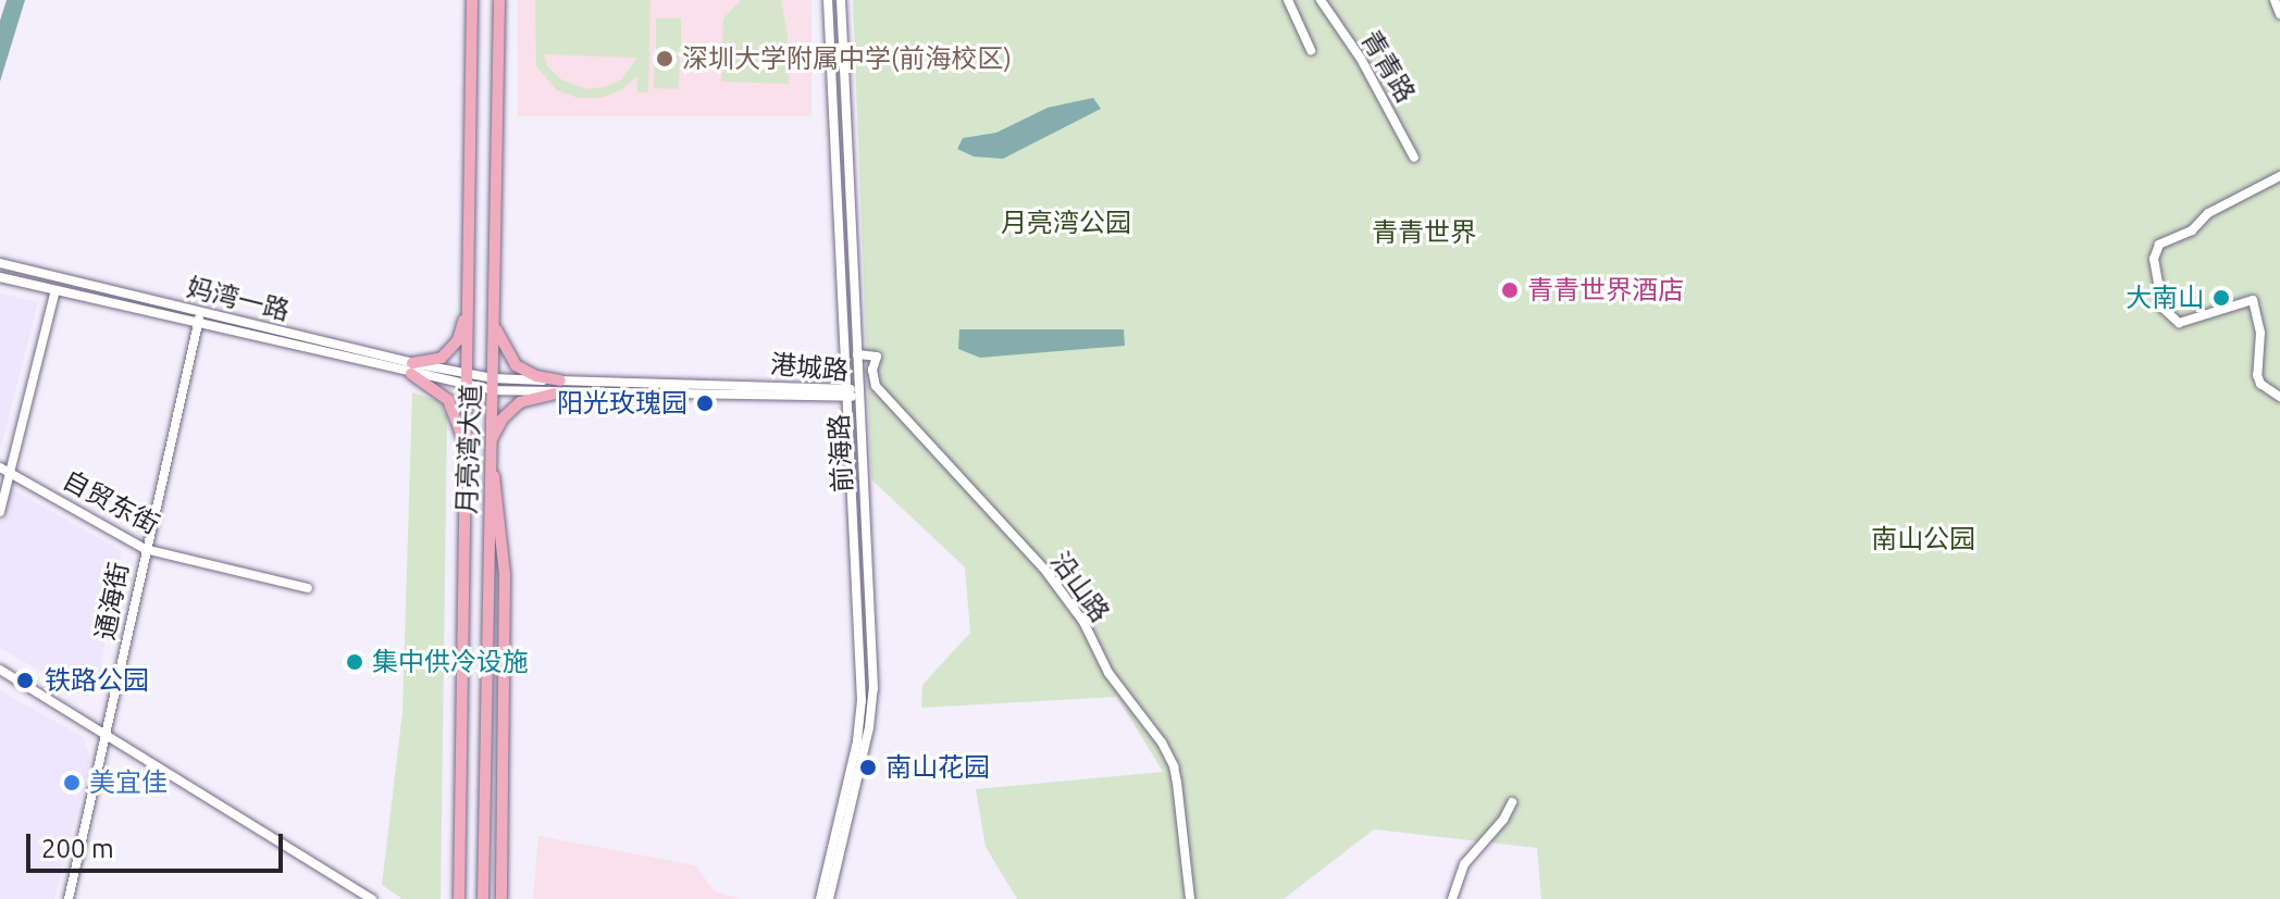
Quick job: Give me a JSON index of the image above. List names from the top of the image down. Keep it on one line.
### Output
{"streets":{"main road":["月亮湾大道"],"street":["青青路","妈湾一路","港城路","前海路","自贸东街","沿山路","通海街"]},"crossings":[["妈湾一路","港城路"],["妈湾一路","月亮湾大道"],["妈湾一路","通海街"],["港城路","月亮湾大道"],["港城路","前海路"],["前海路","沿山路"],["自贸东街","通海街"]],"parks":["月亮湾公园","青青世界","南山公园"],"places":["深圳大学附属中学(前海校区)","青青世界酒店","大南山","阳光玫瑰园","集中供冷设施","铁路公园","南山花园","美宜佳"],"scale_bar":"200 m"}
